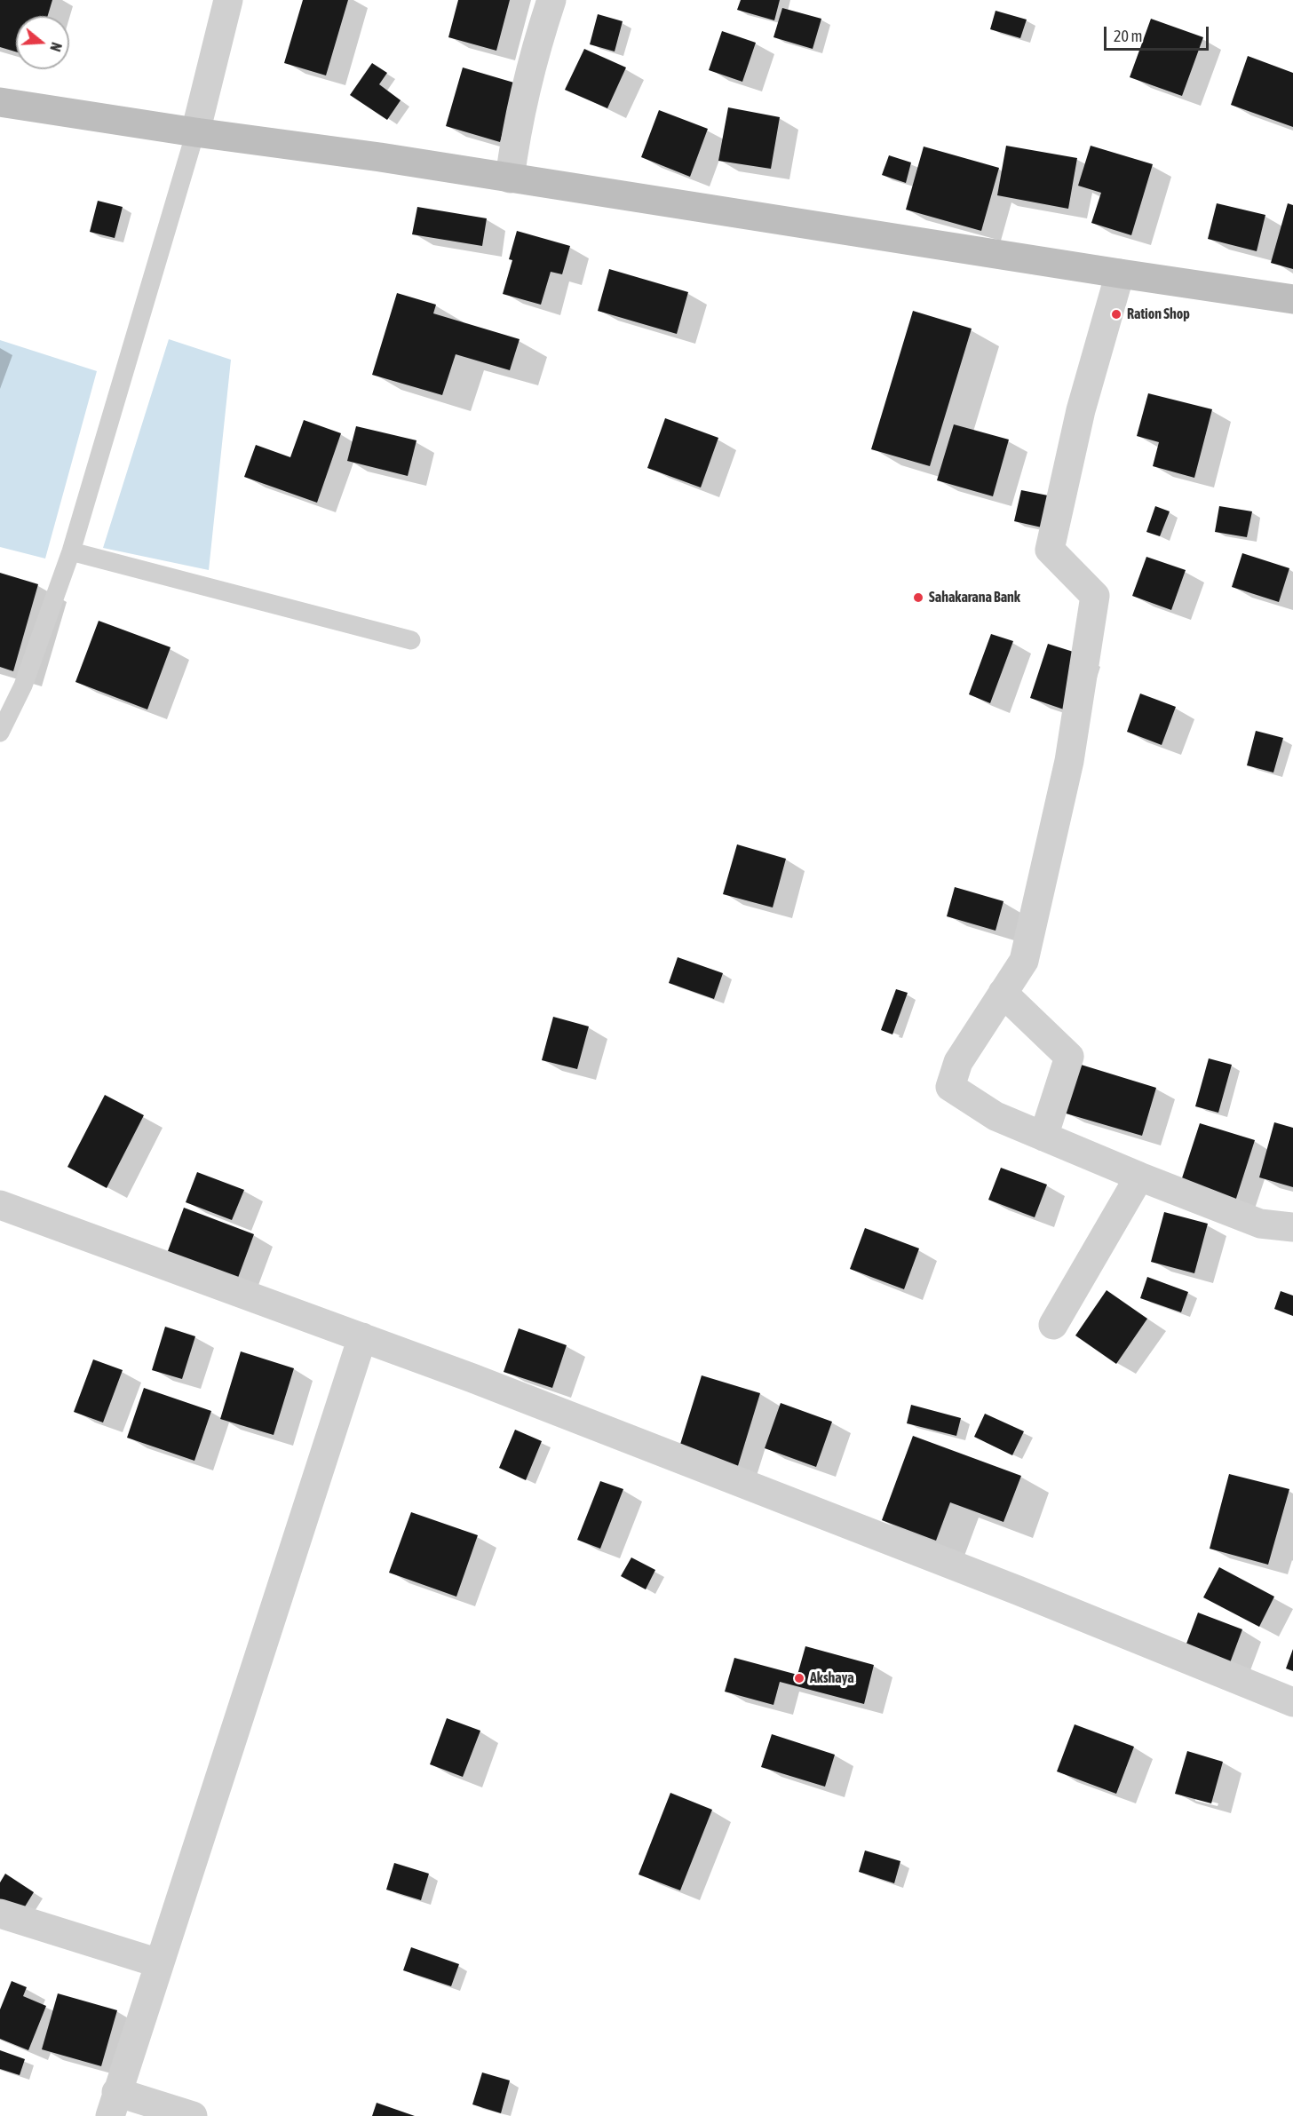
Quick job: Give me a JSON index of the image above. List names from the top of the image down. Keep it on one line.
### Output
{"places":["Ration Shop","Sahakarana Bank","Akshaya"],"scale_bar":"20 m","north":"right"}
